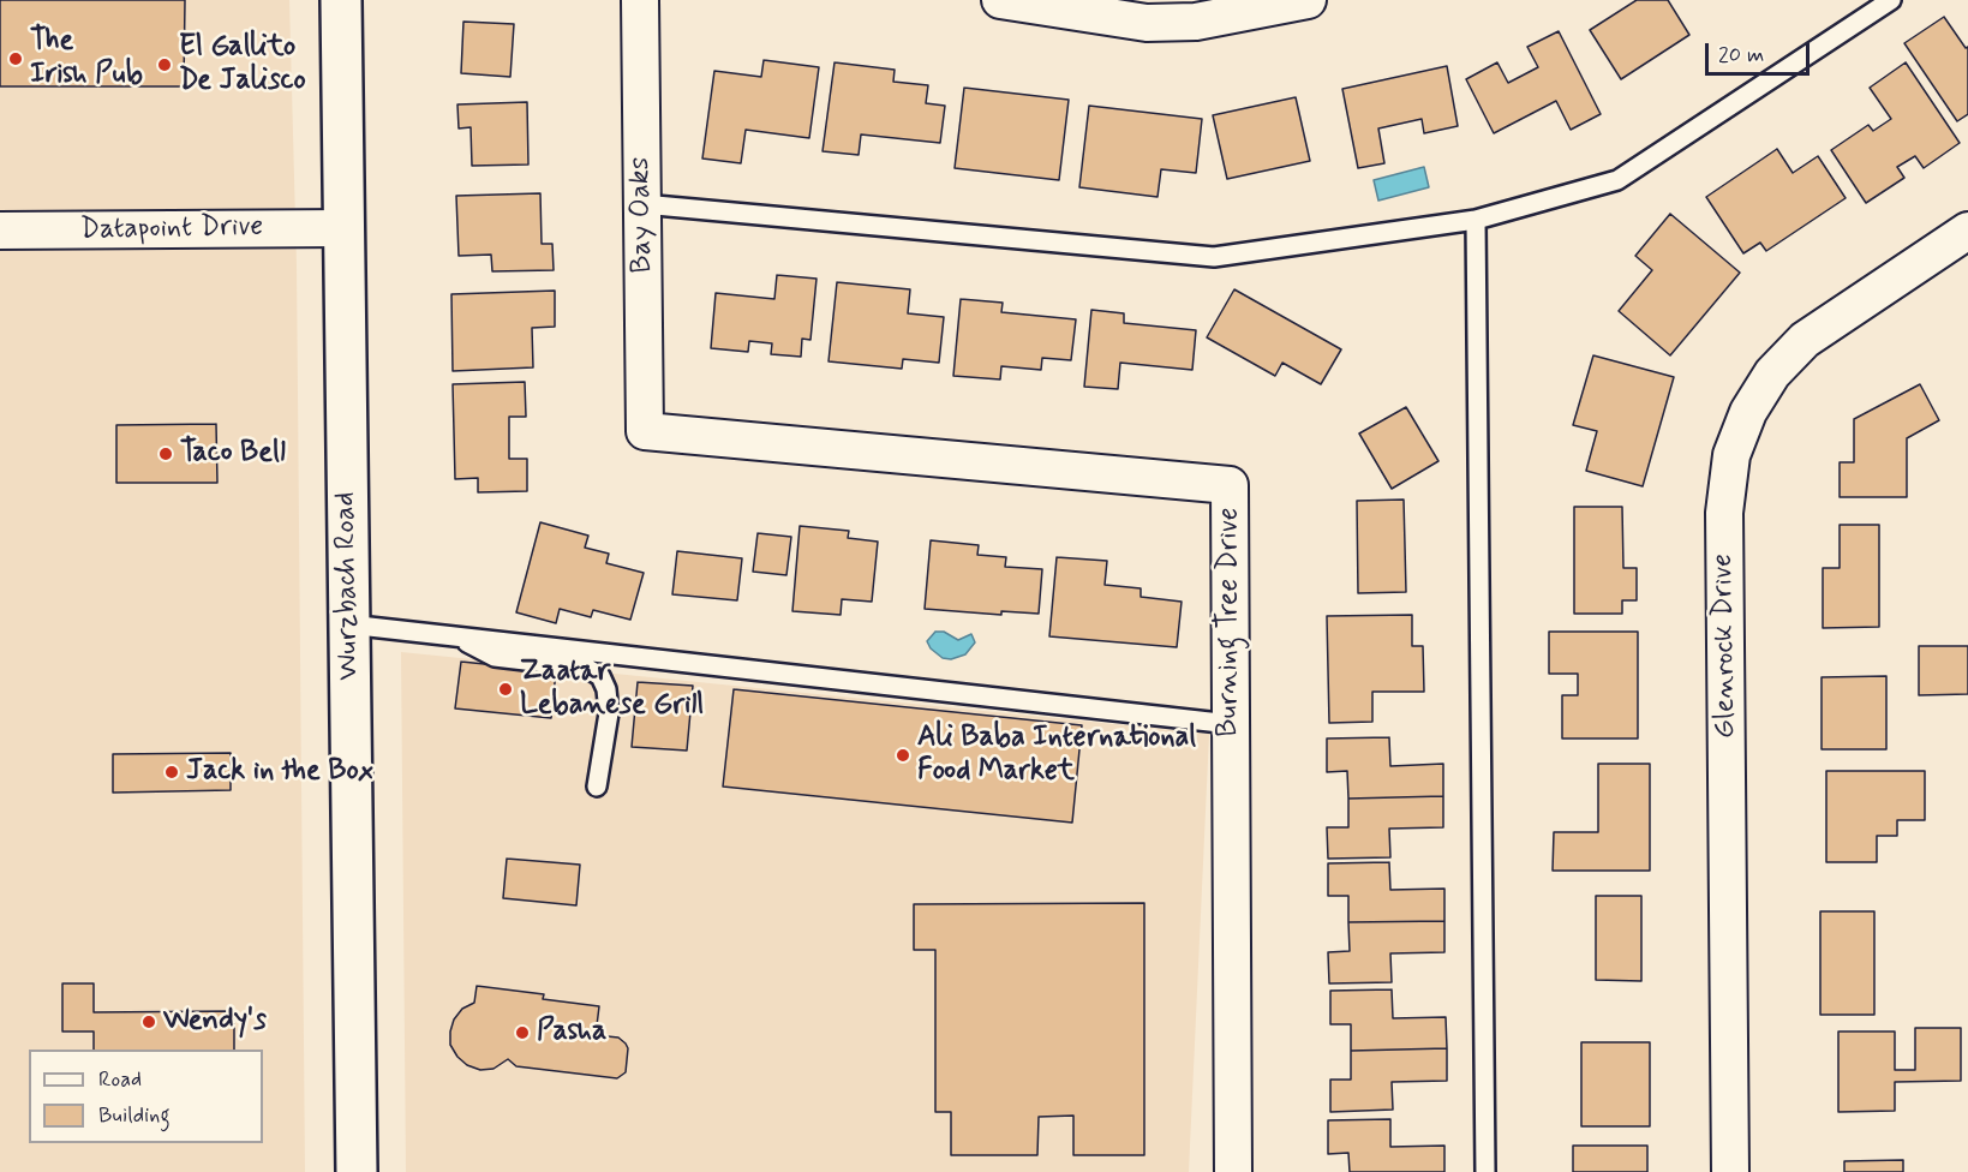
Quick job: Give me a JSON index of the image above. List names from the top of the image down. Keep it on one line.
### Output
{"streets":{"main road":["Wurzbach Road"],"street":["Bay Oaks","Datapoint Drive","Burning Tree Drive","Glenrock Drive"]},"crossings":[["Bay Oaks","Burning Tree Drive"],["Datapoint Drive","Wurzbach Road"]],"places":["The Irish Pub","El Gallito De Jalisco","Taco Bell","Zaatar Lebanese Grill","Ali Baba International Food Market","Jack in the Box","Wendy's","Pasha"],"legend":["Road","Building"],"scale_bar":"20 m"}
